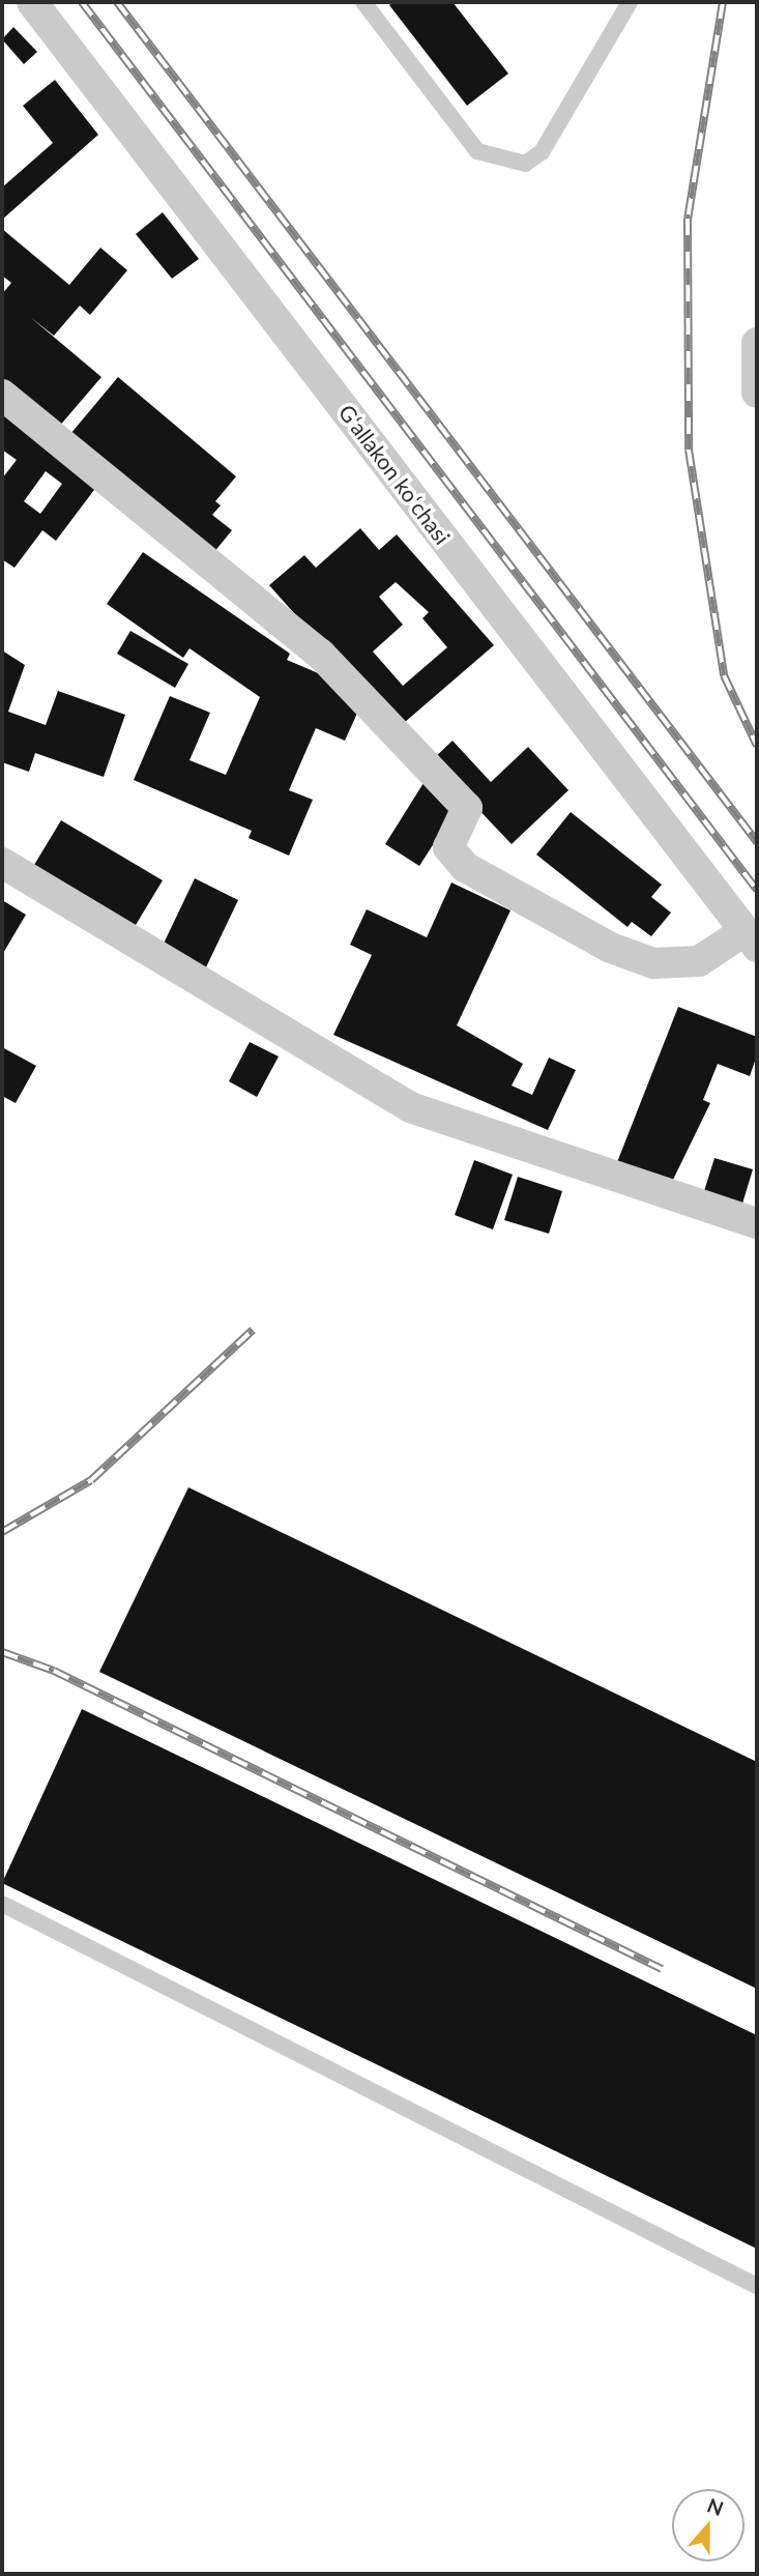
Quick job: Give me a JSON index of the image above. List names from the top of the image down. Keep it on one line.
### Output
{"streets":{"street":["Gʻallakon koʻchasi"]},"north":"top"}
